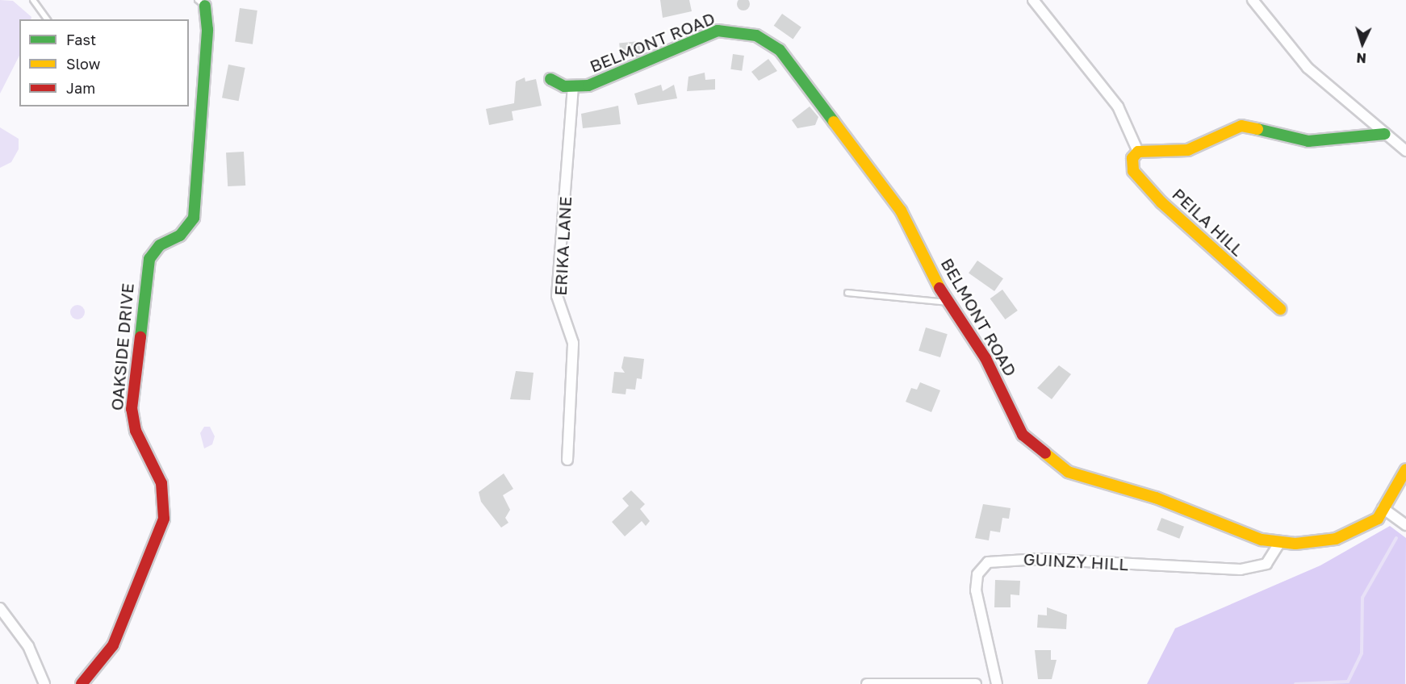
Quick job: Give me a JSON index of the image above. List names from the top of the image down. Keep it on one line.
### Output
{"streets":{"street":["BELMONT ROAD","PEILA HILL","ERIKA LANE","OAKSIDE DRIVE","GUINZY HILL"]},"crossings":[["BELMONT ROAD","ERIKA LANE"],["BELMONT ROAD","GUINZY HILL"]],"legend":["Fast","Slow","Jam"],"north":"bottom"}
